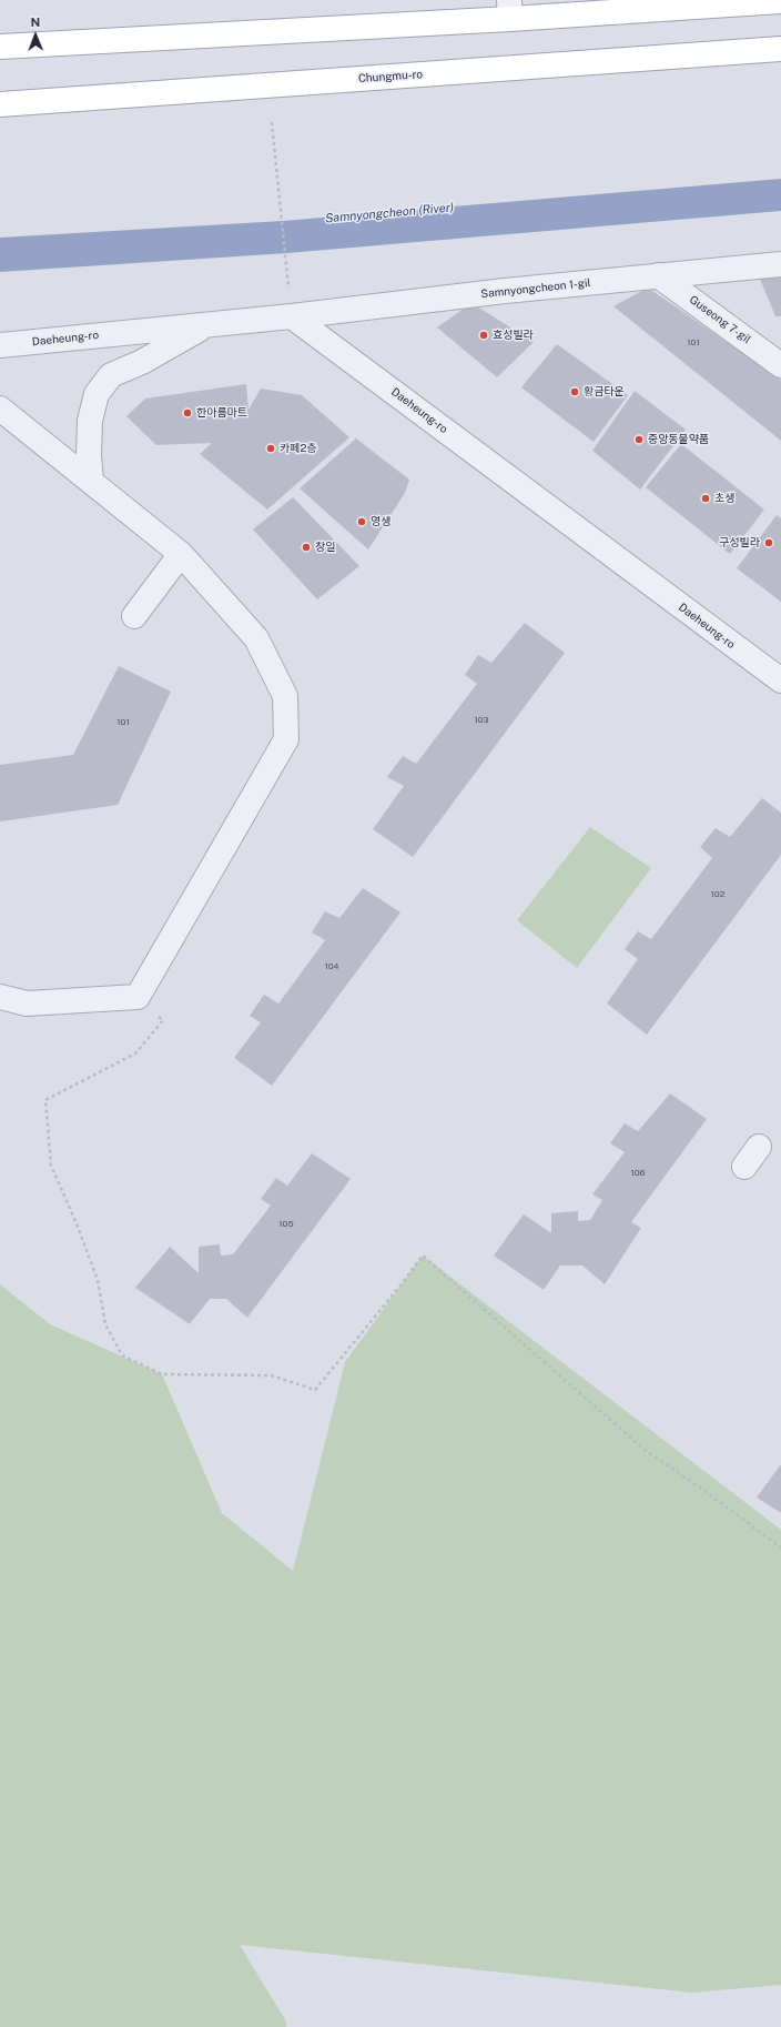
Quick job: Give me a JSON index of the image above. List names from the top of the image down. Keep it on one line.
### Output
{"streets":{"main road":["Chungmu-ro"],"street":["Samnyongcheon 1-gil","Guseong 7-gil","Daeheung-ro"]},"crossings":[["Samnyongcheon 1-gil","Guseong 7-gil"],["Samnyongcheon 1-gil","Daeheung-ro"]],"water":["Samnyongcheon (River)"],"places":["효성빌라","황금타운","한아름마트","중앙동물약품","카페2층","초생","영생","구성빌라","창일"],"house_numbers":["101","103","101","102","104","106","105"],"north":"top"}
